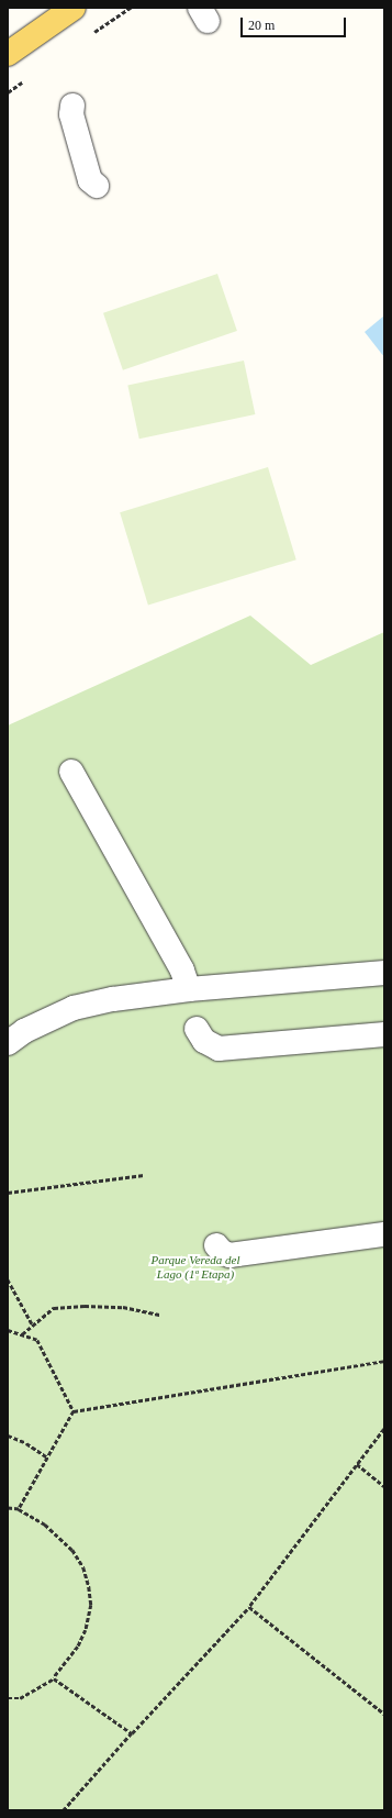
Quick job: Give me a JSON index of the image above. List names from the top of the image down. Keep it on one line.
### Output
{"parks":["Parque Vereda del Lago (1ª Etapa)"],"scale_bar":"20 m"}
